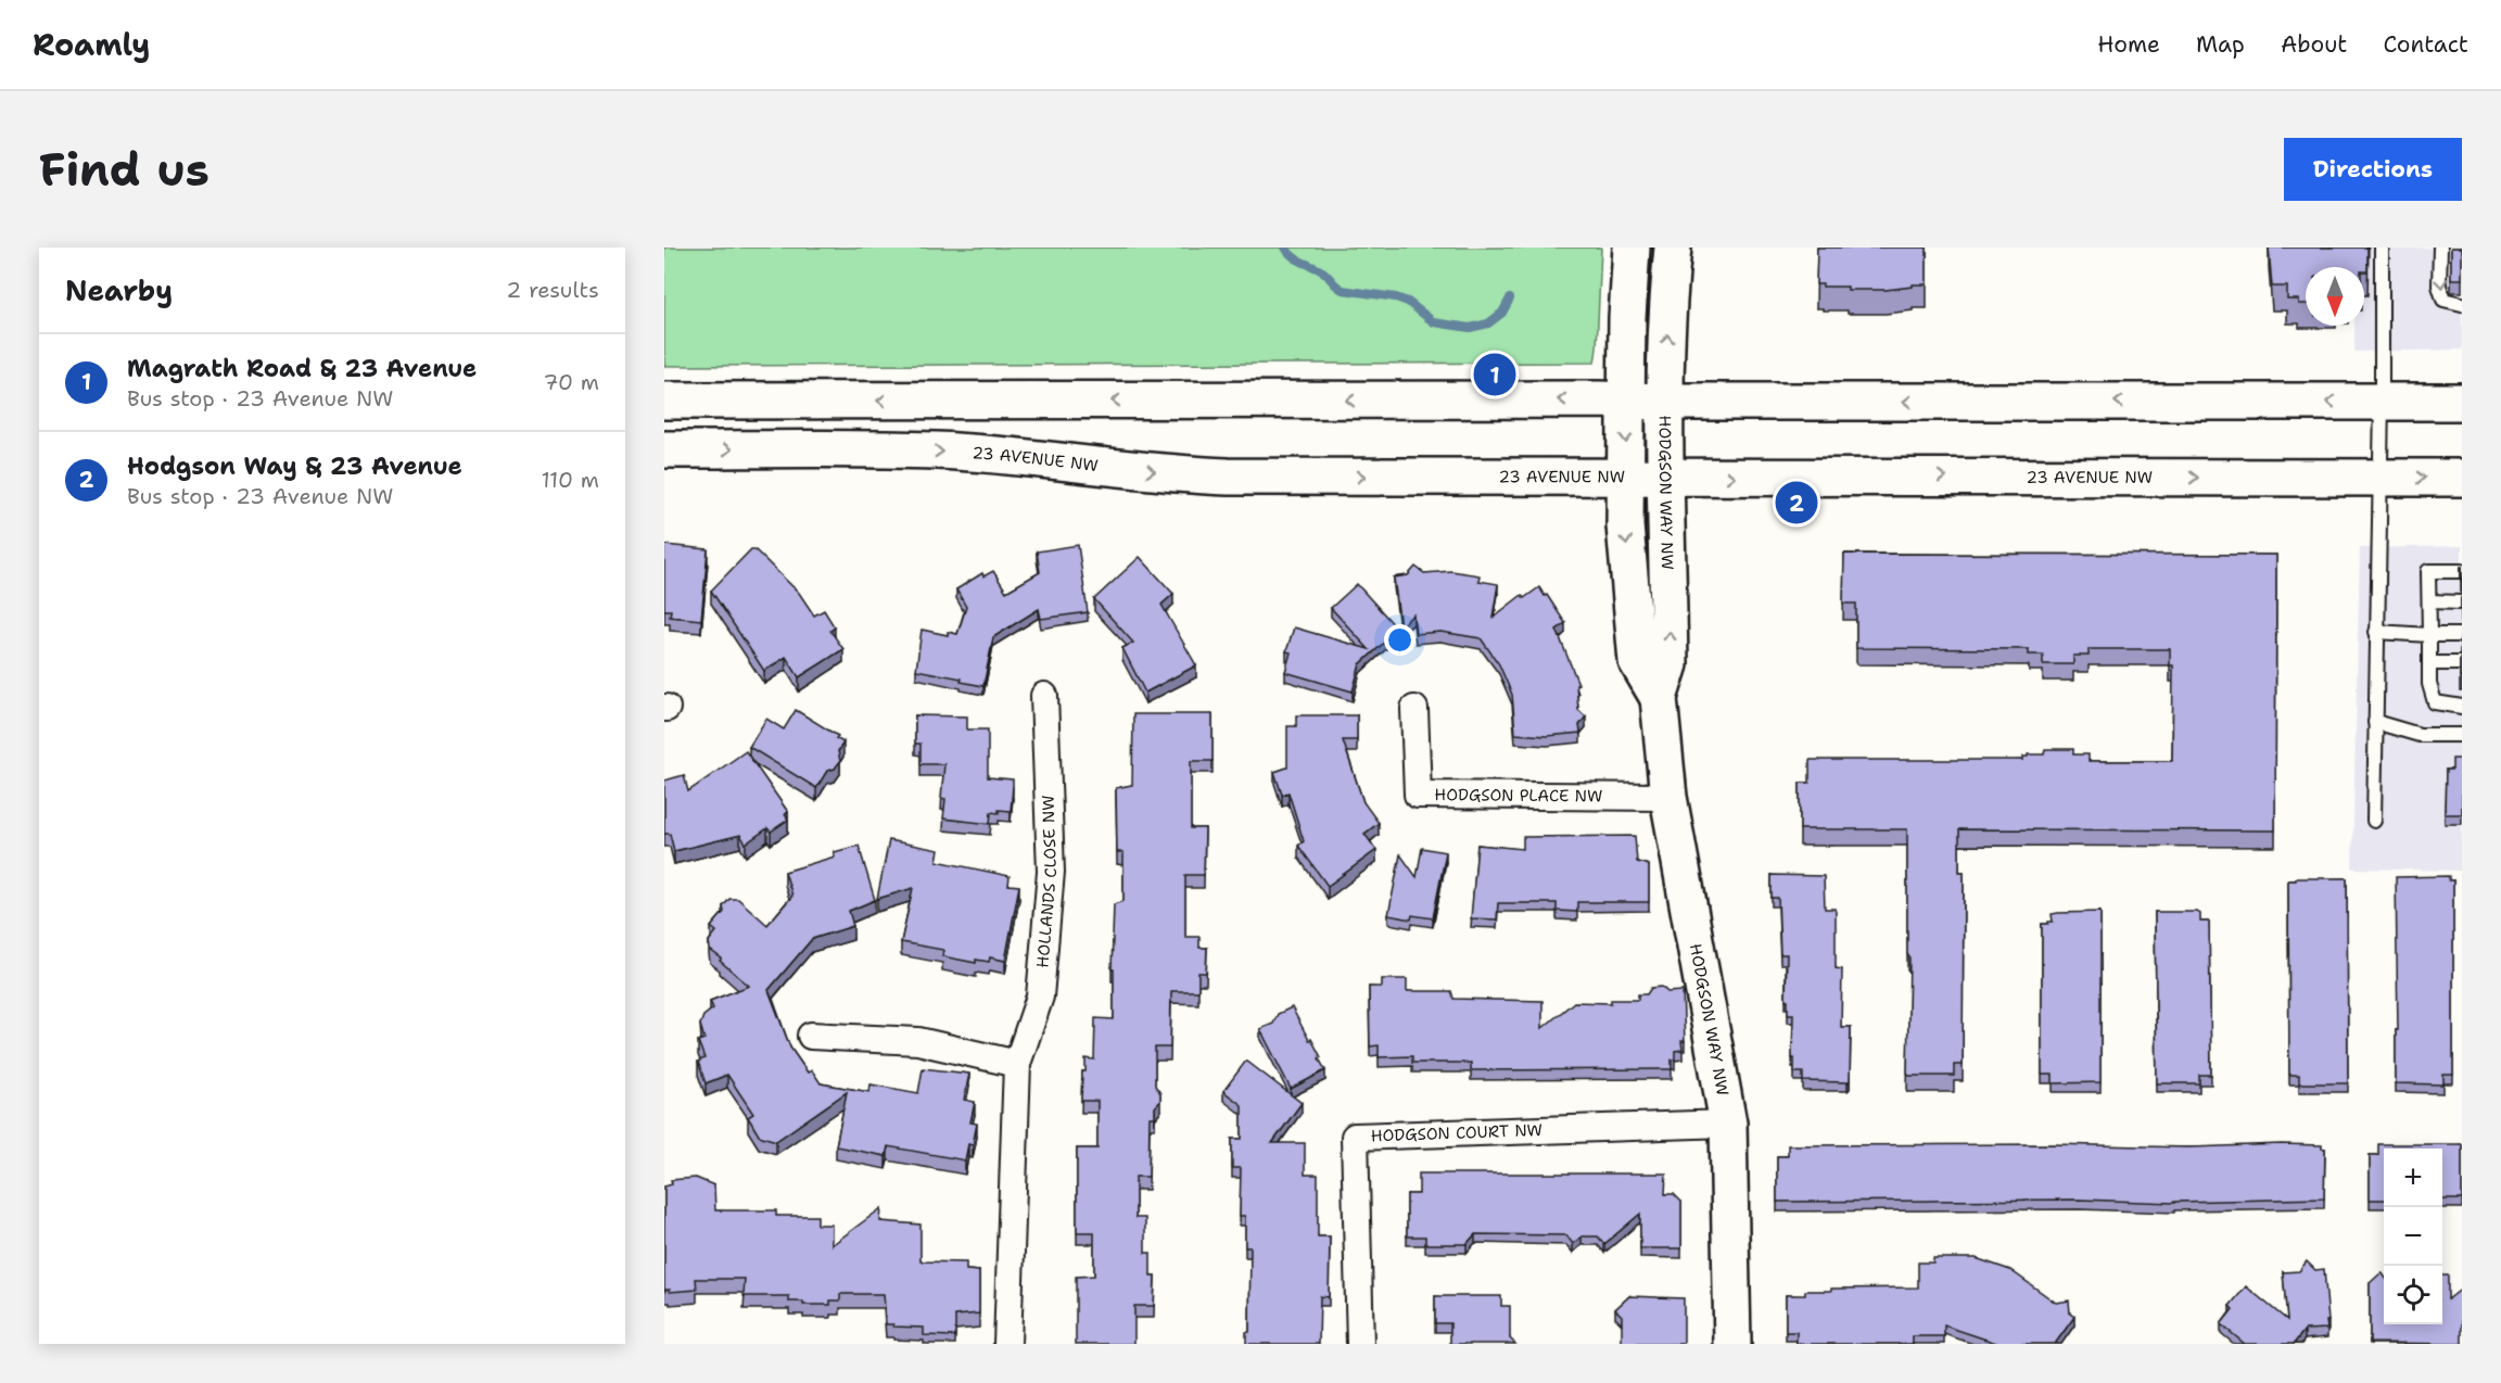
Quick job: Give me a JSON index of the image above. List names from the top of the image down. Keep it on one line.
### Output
{"streets":{"main road":["23 AVENUE NW","HODGSON WAY NW"],"street":["HODGSON PLACE NW","HOLLANDS CLOSE NW","HODGSON COURT NW"]},"crossings":[["23 AVENUE NW","HODGSON WAY NW"],["HODGSON WAY NW","HODGSON PLACE NW"],["HODGSON WAY NW","HODGSON COURT NW"]],"north":"bottom","page":{"header":"Roamly","nav":["Home","Map","About","Contact"],"buttons":"Directions","title":"Find us","heading":["Nearby","2 results"],"list":[{"mark":"1","name":"Magrath Road & 23 Avenue","note":"Bus stop · 23 Avenue NW","value":"70 m"},{"mark":"2","name":"Hodgson Way & 23 Avenue","note":"Bus stop · 23 Avenue NW","value":"110 m"}],"pins":["1","2"],"map_buttons":["+","−"]}}
